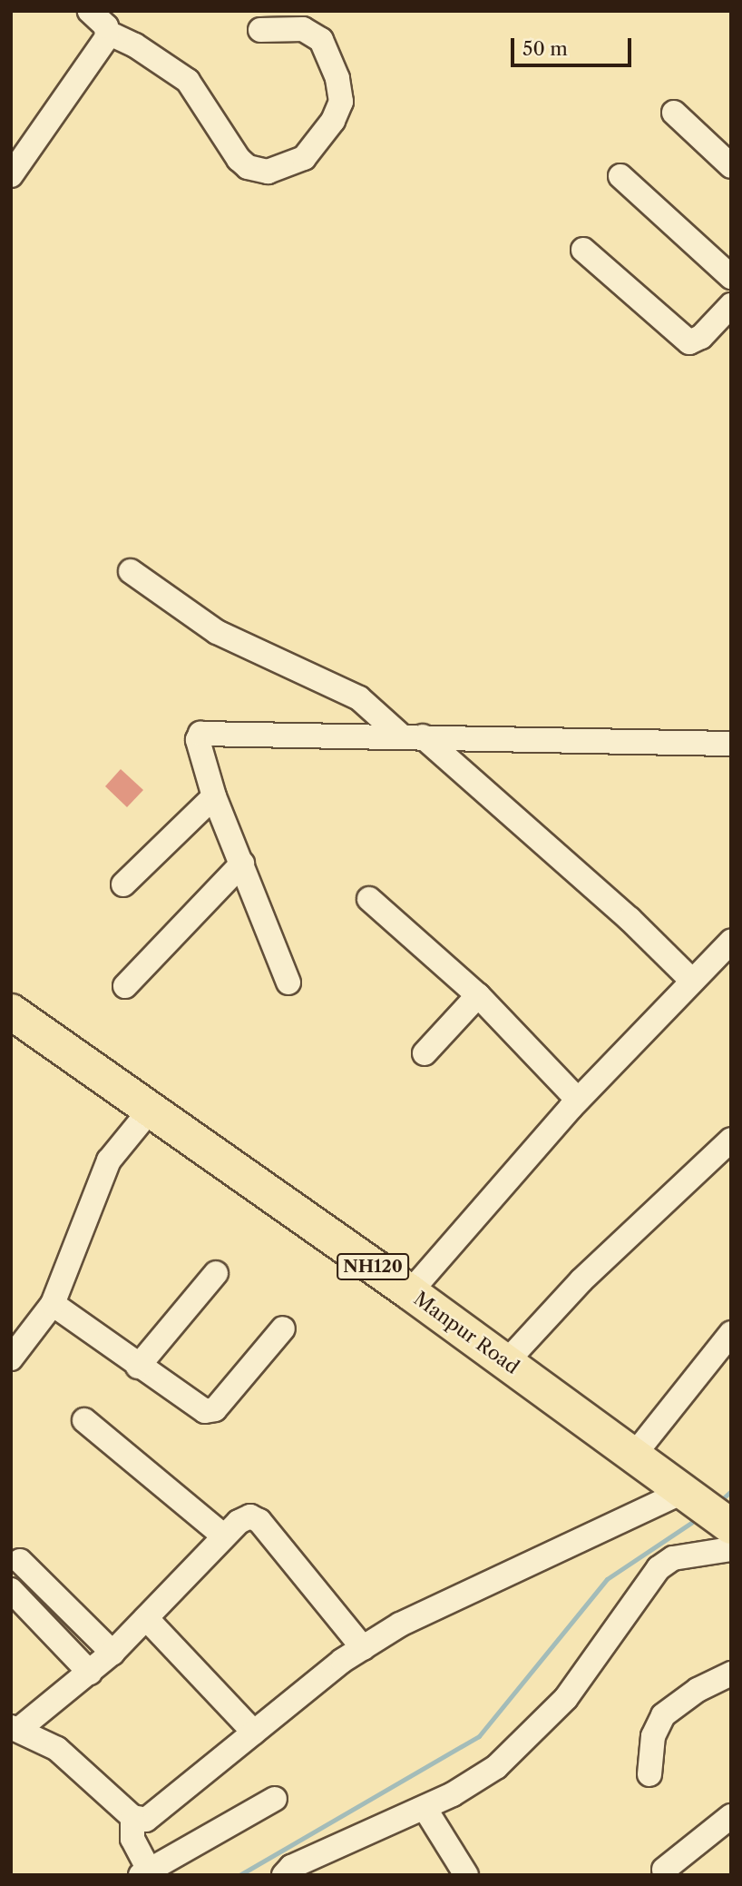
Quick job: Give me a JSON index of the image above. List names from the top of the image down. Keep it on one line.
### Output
{"streets":{"highway":["NH120","Manpur Road"]},"scale_bar":"50 m"}
